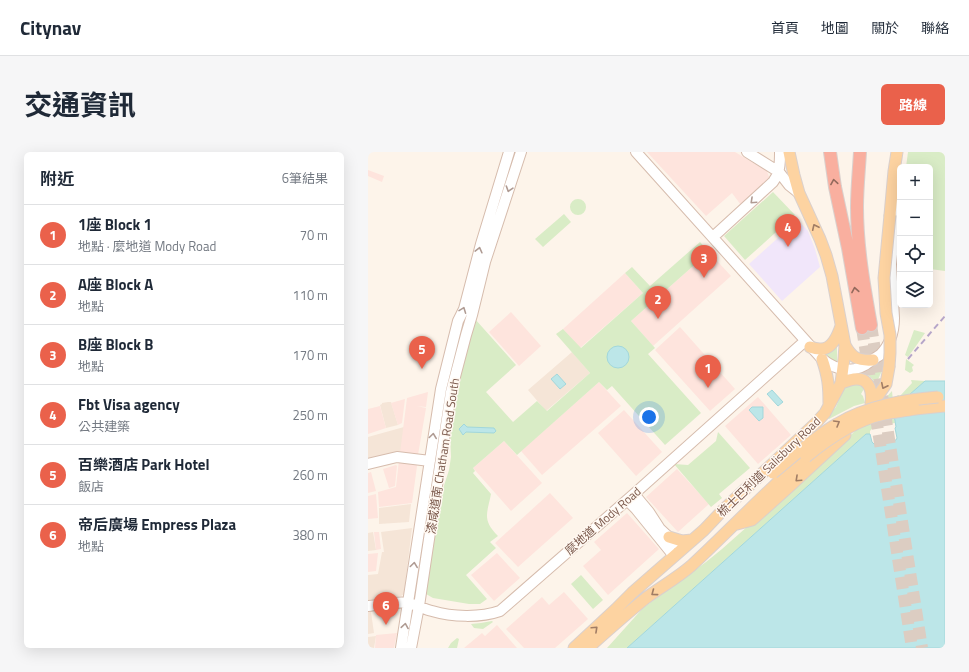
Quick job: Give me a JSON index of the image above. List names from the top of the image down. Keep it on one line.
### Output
{"streets":{"main road":["漆咸道南 Chatham Road South","梳士巴利道 Salisbury Road","麼地道 Mody Road"]},"crossings":[["漆咸道南 Chatham Road South","麼地道 Mody Road"]],"page":{"header":"Citynav","nav":["首頁","地圖","關於","聯絡"],"title":"交通資訊","buttons":"路線","heading":["附近","6筆結果"],"map_buttons":["+","−"],"list":[{"mark":"1","name":"1座 Block 1","note":"地點 · 麼地道 Mody Road","value":"70 m"},{"mark":"2","name":"A座 Block A","note":"地點","value":"110 m"},{"mark":"3","name":"B座 Block B","note":"地點","value":"170 m"},{"mark":"4","name":"Fbt Visa agency","note":"公共建築","value":"250 m"},{"mark":"5","name":"百樂酒店 Park Hotel","note":"飯店","value":"260 m"},{"mark":"6","name":"帝后廣場 Empress Plaza","note":"地點","value":"380 m"}],"pins":["4","3","2","5","1","6"]}}
